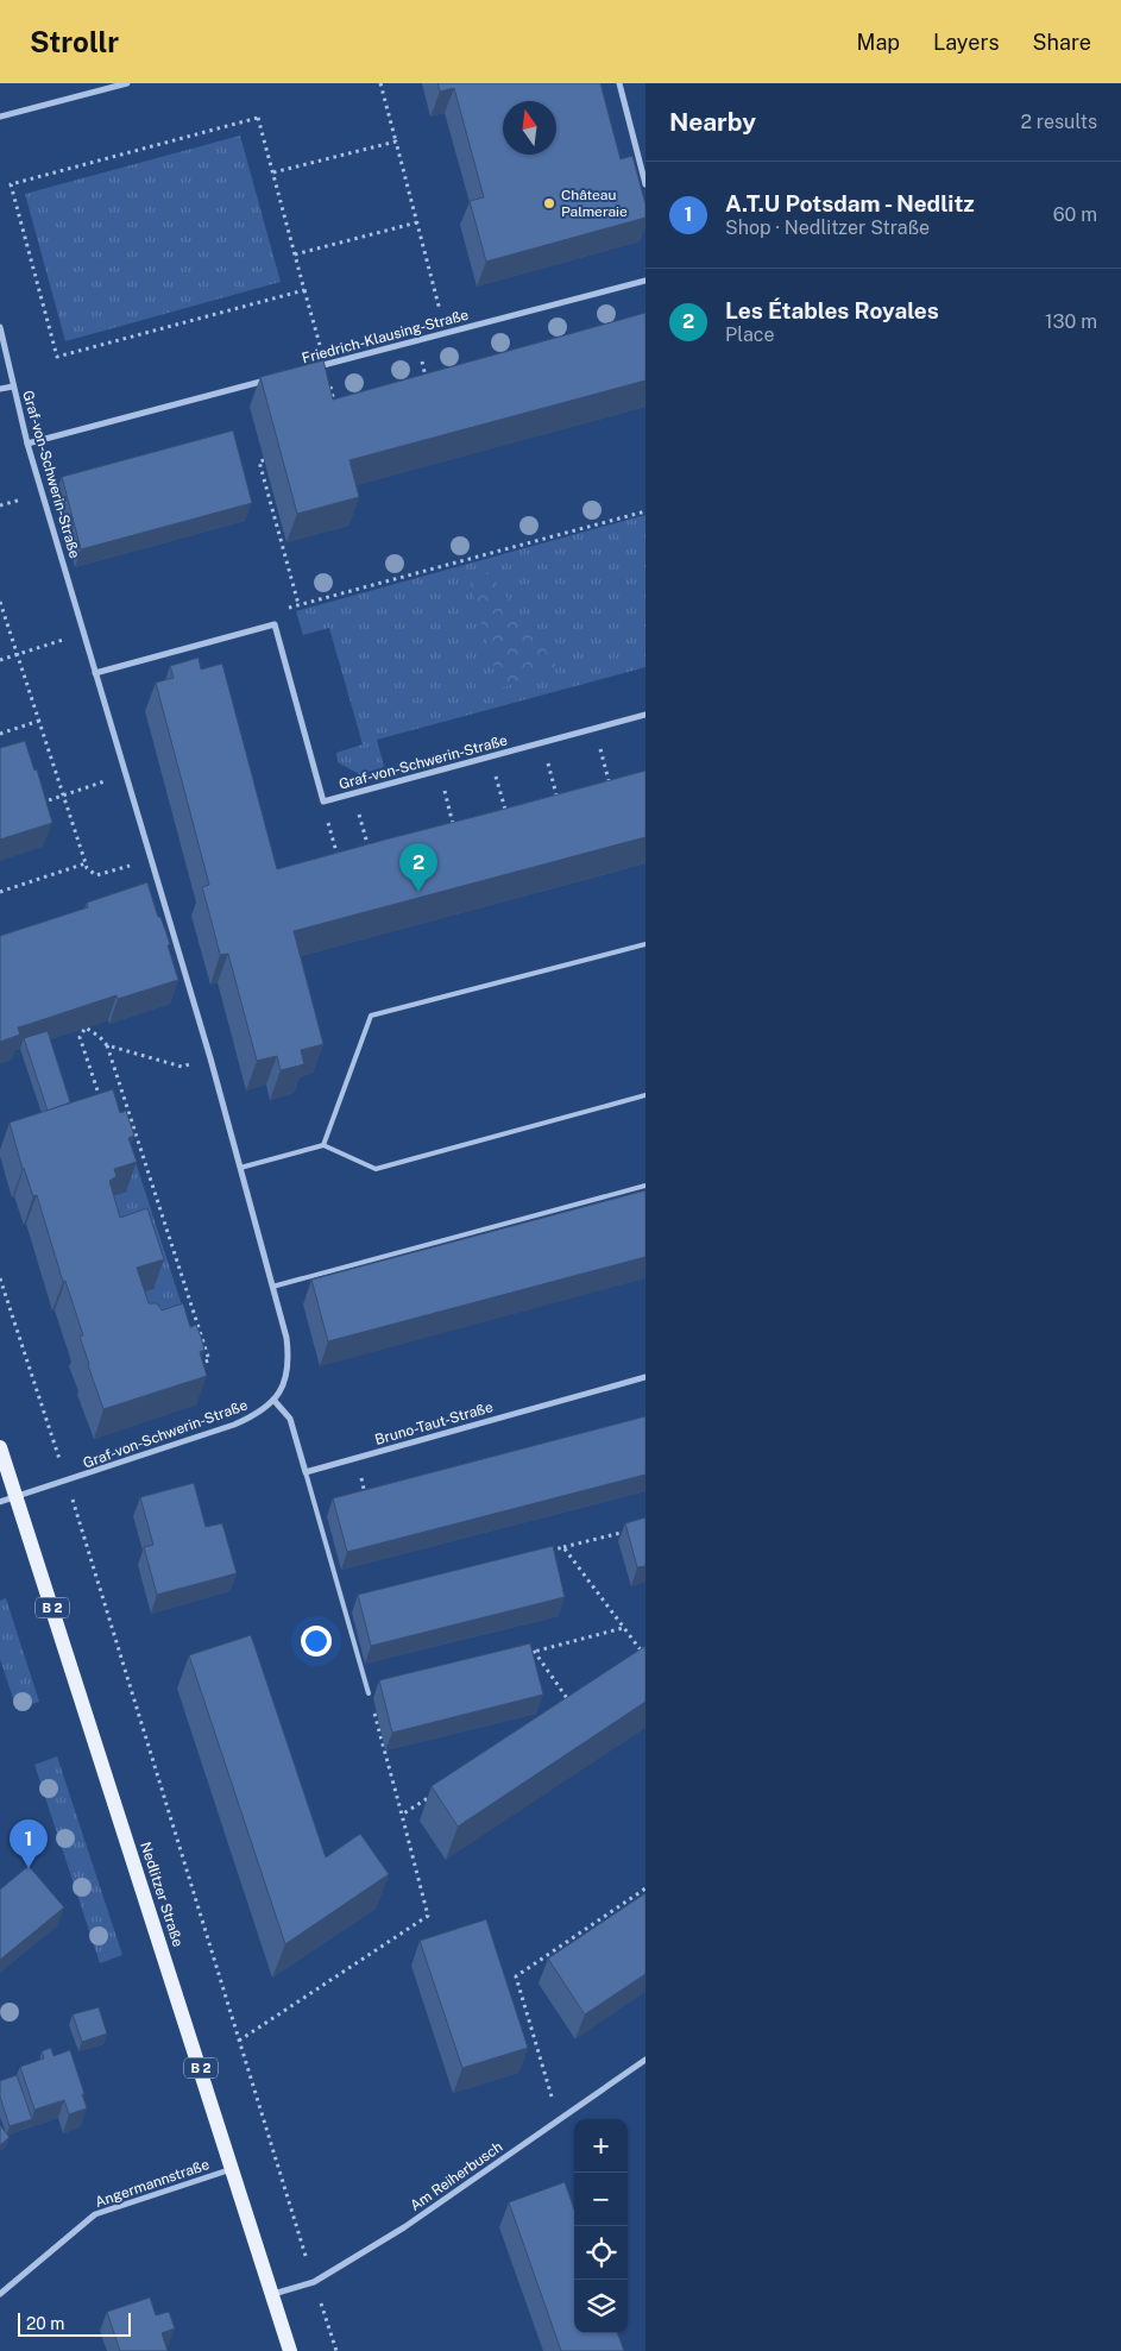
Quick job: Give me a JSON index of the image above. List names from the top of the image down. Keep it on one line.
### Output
{"streets":{"main road":["B 2","Nedlitzer Straße"],"street":["Friedrich-Klausing-Straße","Graf-von-Schwerin-Straße","Bruno-Taut-Straße","Am Reiherbusch","Angermannstraße"]},"crossings":[["Graf-von-Schwerin-Straße","Nedlitzer Straße"],["Nedlitzer Straße","Am Reiherbusch"],["Nedlitzer Straße","Angermannstraße"]],"places":["Château Palmeraie"],"scale_bar":"20 m","north":"top","page":{"header":"Strollr","nav":["Map","Layers","Share"],"heading":["Nearby","2 results"],"list":[{"mark":"1","name":"A.T.U Potsdam - Nedlitz","note":"Shop · Nedlitzer Straße","value":"60 m"},{"mark":"2","name":"Les Étables Royales","note":"Place","value":"130 m"}],"pins":["2","1"],"map_buttons":["+","−"],"scale":"20 m"}}
